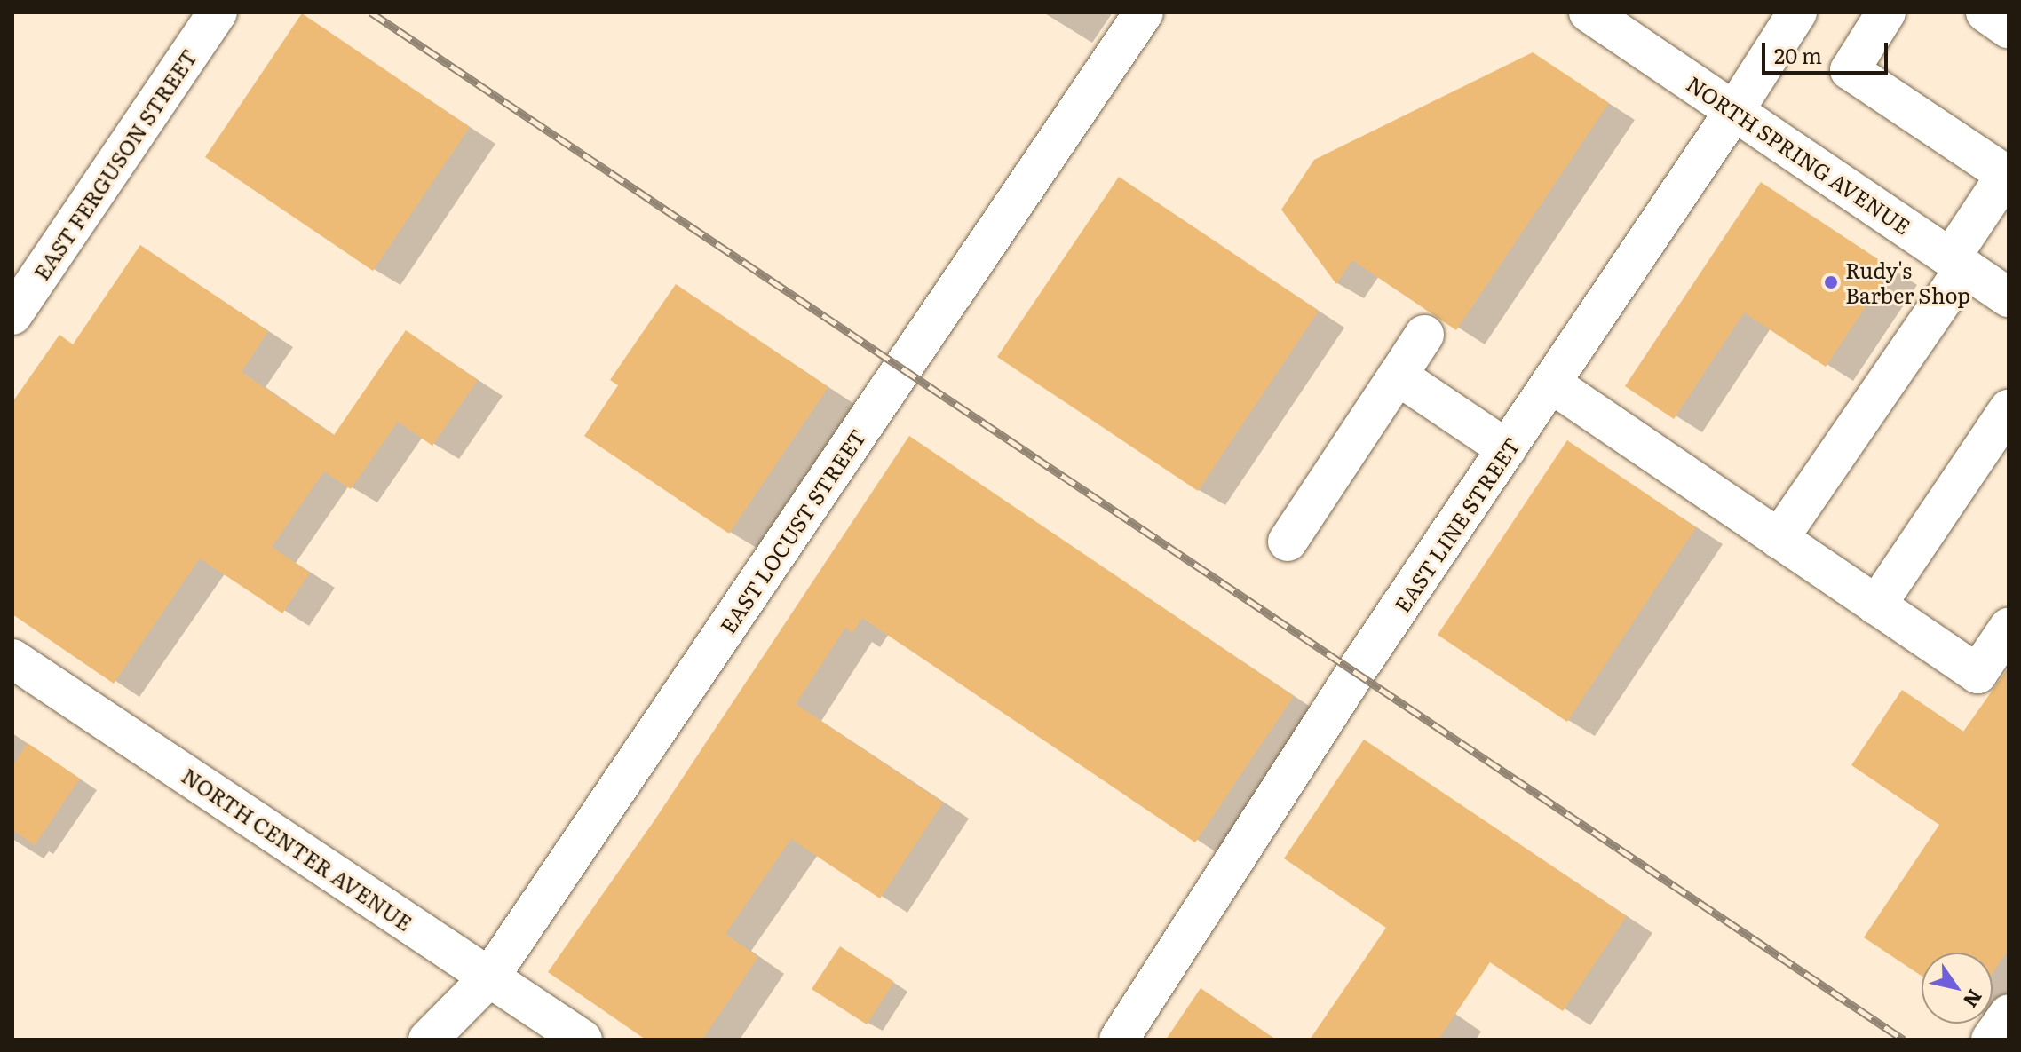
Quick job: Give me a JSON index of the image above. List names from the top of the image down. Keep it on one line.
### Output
{"streets":{"street":["NORTH SPRING AVENUE","EAST FERGUSON STREET","EAST LINE STREET","EAST LOCUST STREET","NORTH CENTER AVENUE"]},"crossings":[["NORTH SPRING AVENUE","EAST LINE STREET"],["EAST LOCUST STREET","NORTH CENTER AVENUE"]],"places":["Rudy's Barber Shop"],"scale_bar":"20 m","north":"bottom right"}
